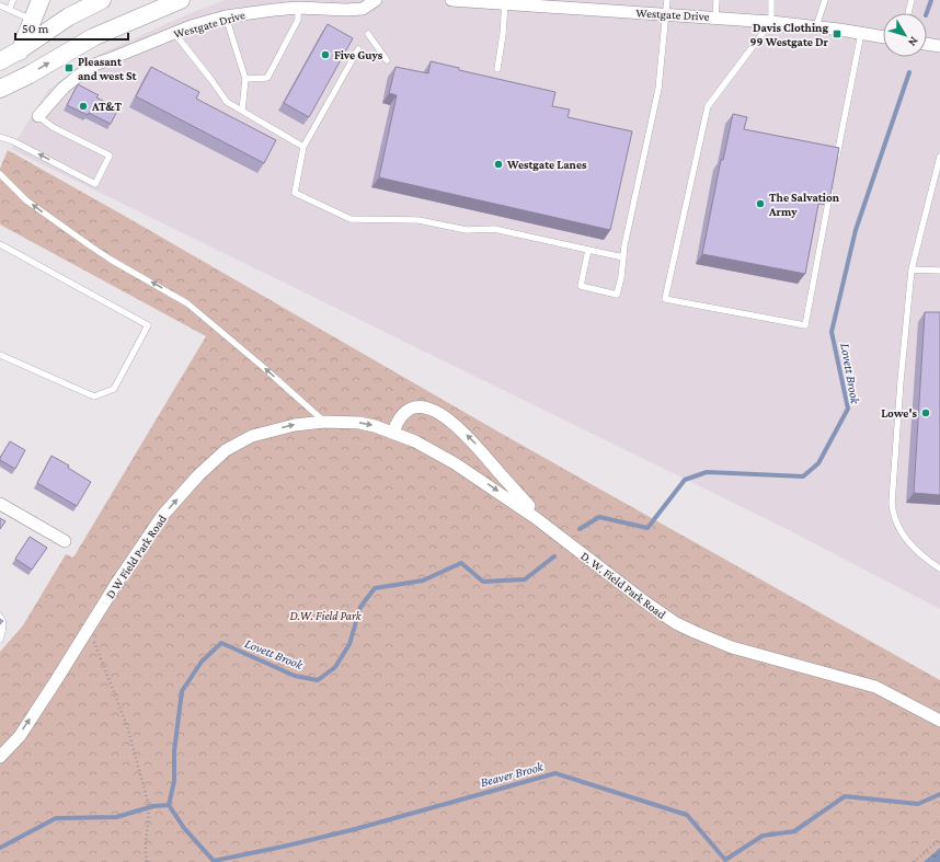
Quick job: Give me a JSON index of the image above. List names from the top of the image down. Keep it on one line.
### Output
{"streets":{"street":["Westgate Drive","D W Field Park Road","D. W. Field Park Road"]},"crossings":[["D W Field Park Road","D. W. Field Park Road"]],"one_way":["D W Field Park Road","D. W. Field Park Road"],"water":["Lovett Brook","Beaver Brook"],"parks":["D.W. Field Park"],"places":{"transit":["Davis Clothing 99 Westgate Dr","Pleasant and west St"],"other":["Five Guys","AT&T","Westgate Lanes","The Salvation Army","Lowe's"]},"scale_bar":"50 m","north":"bottom right"}
